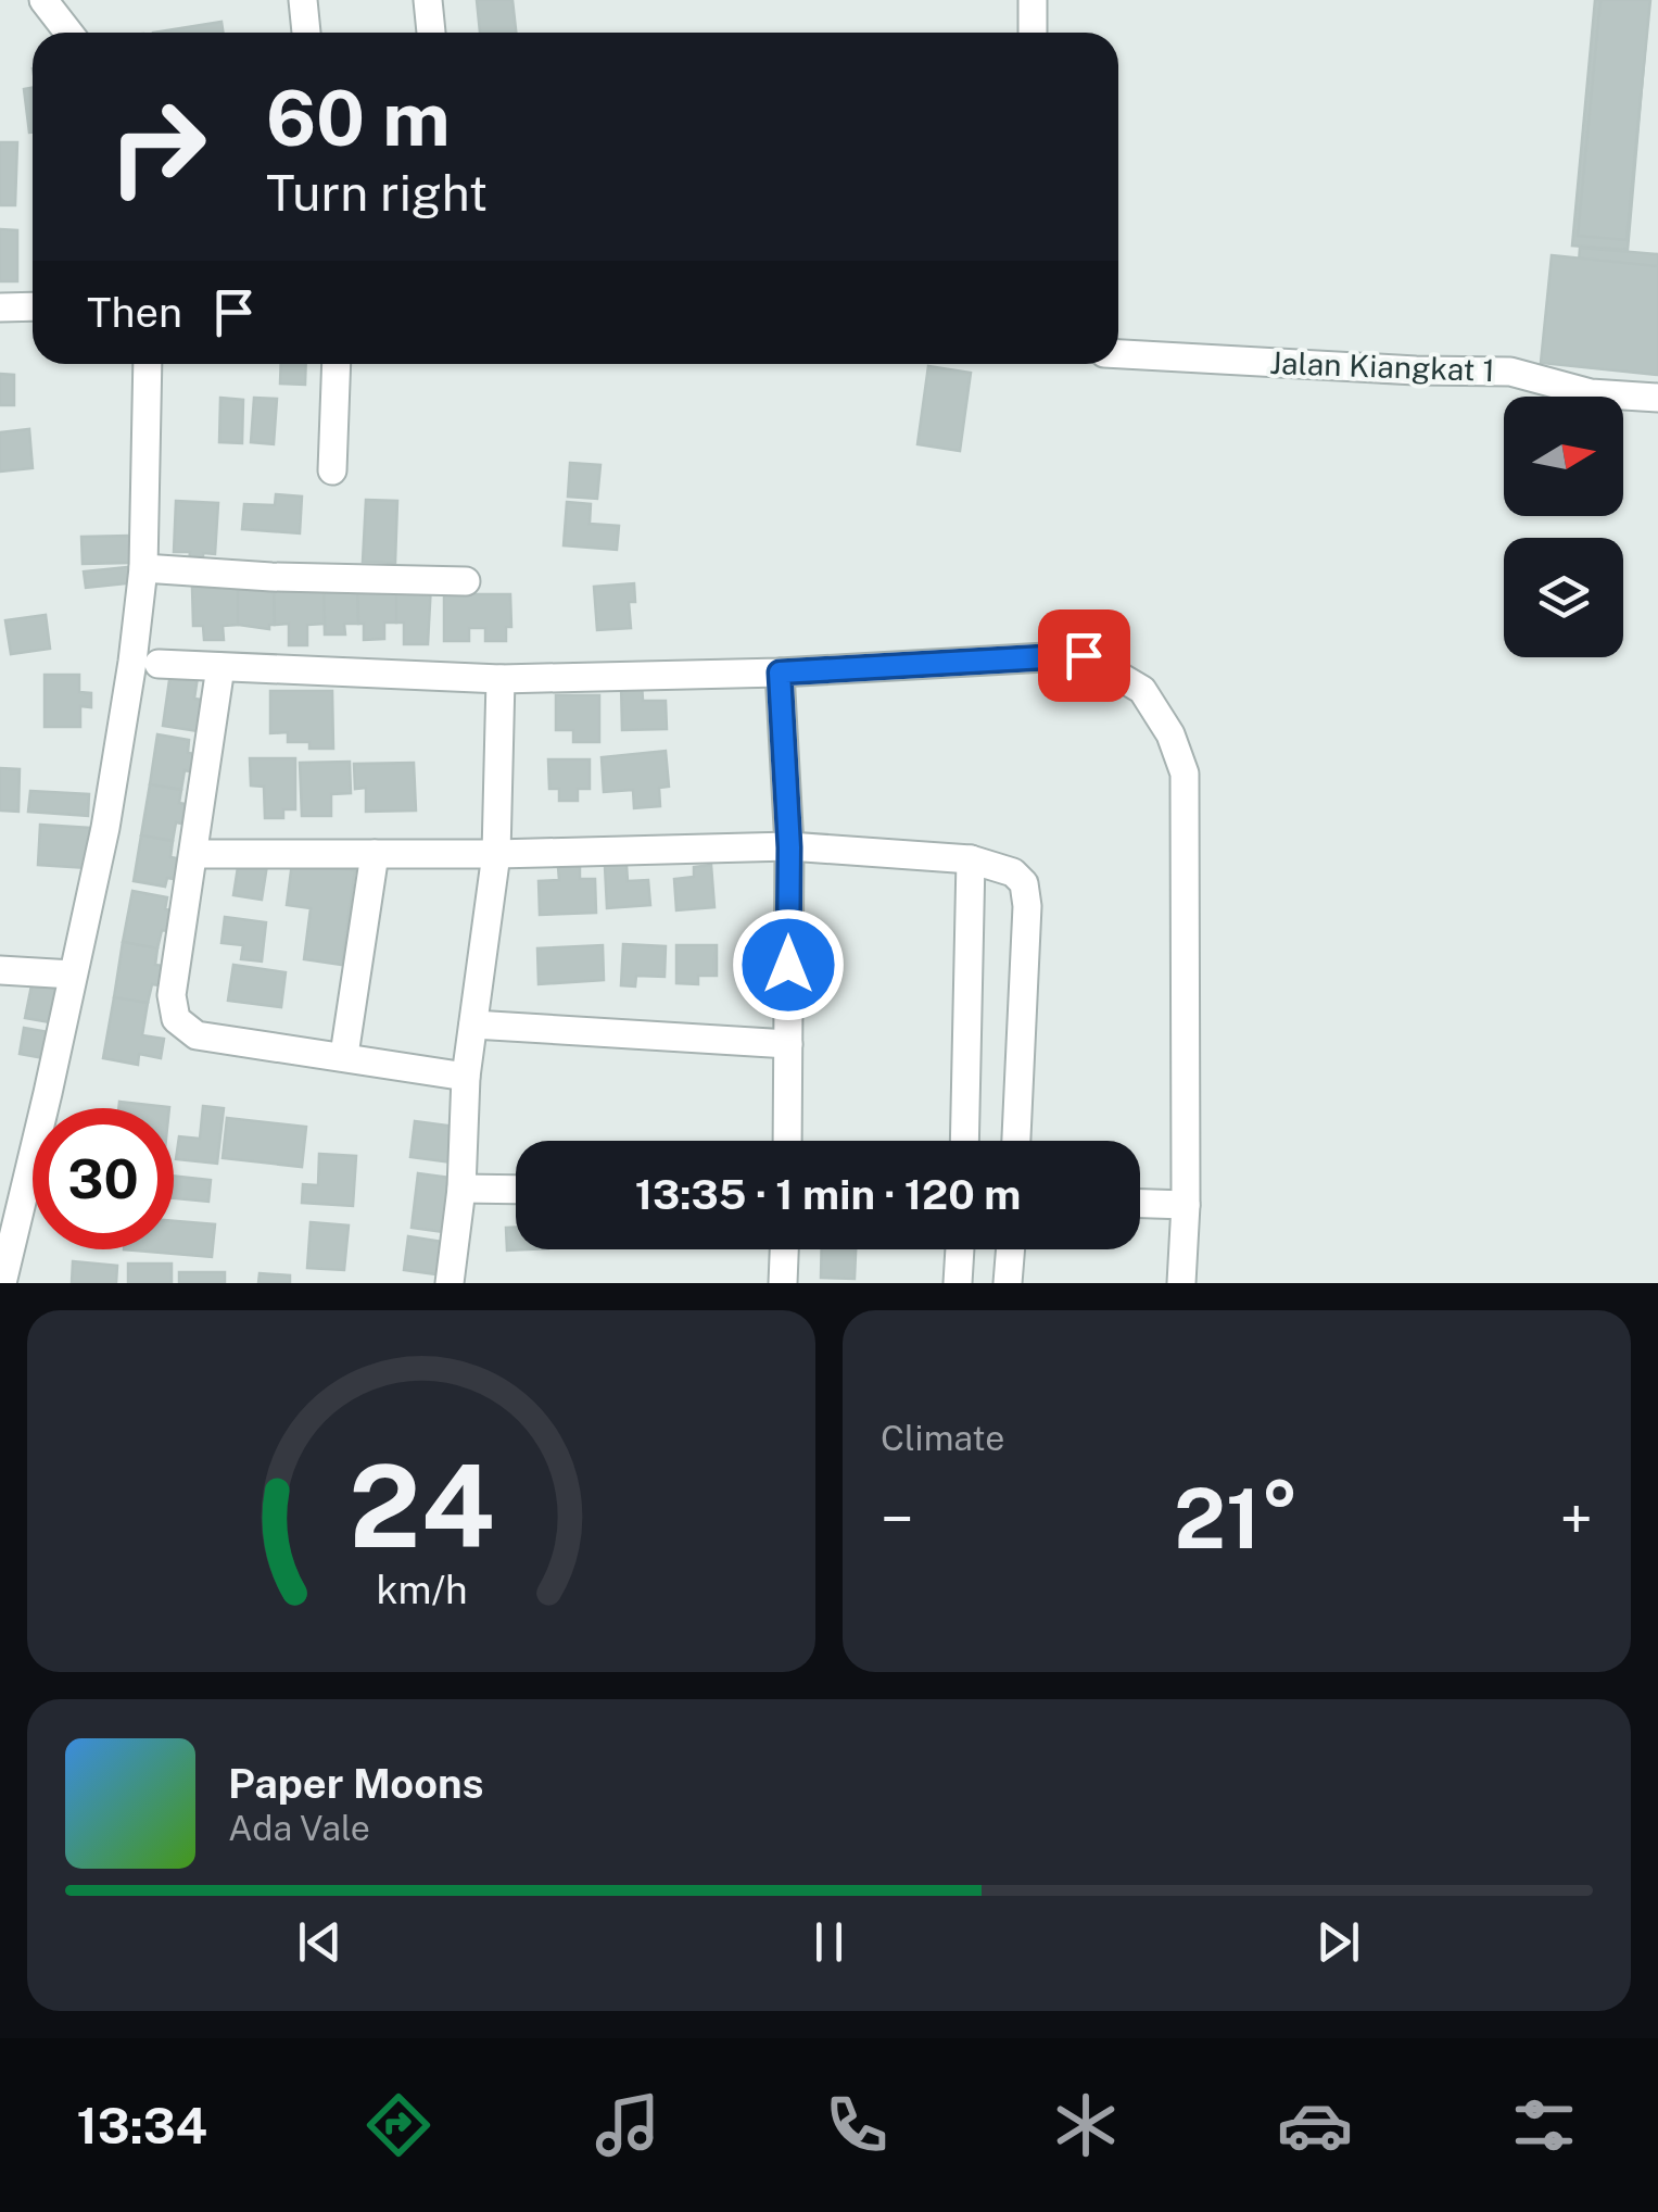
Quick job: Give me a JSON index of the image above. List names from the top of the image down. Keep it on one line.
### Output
{"streets":{"street":["Jalan Kiangkat 1"]},"north":"right","page":{"turn":["60 m","Turn right"],"then":"Then","limit":"30","trip":"13:35 · 1 min · 120 m","tile":"Climate","heat":["−","21°","+"],"song":["Paper Moons","Ada Vale"],"tabs":"13:34","gauge":["24","km/h"]}}
